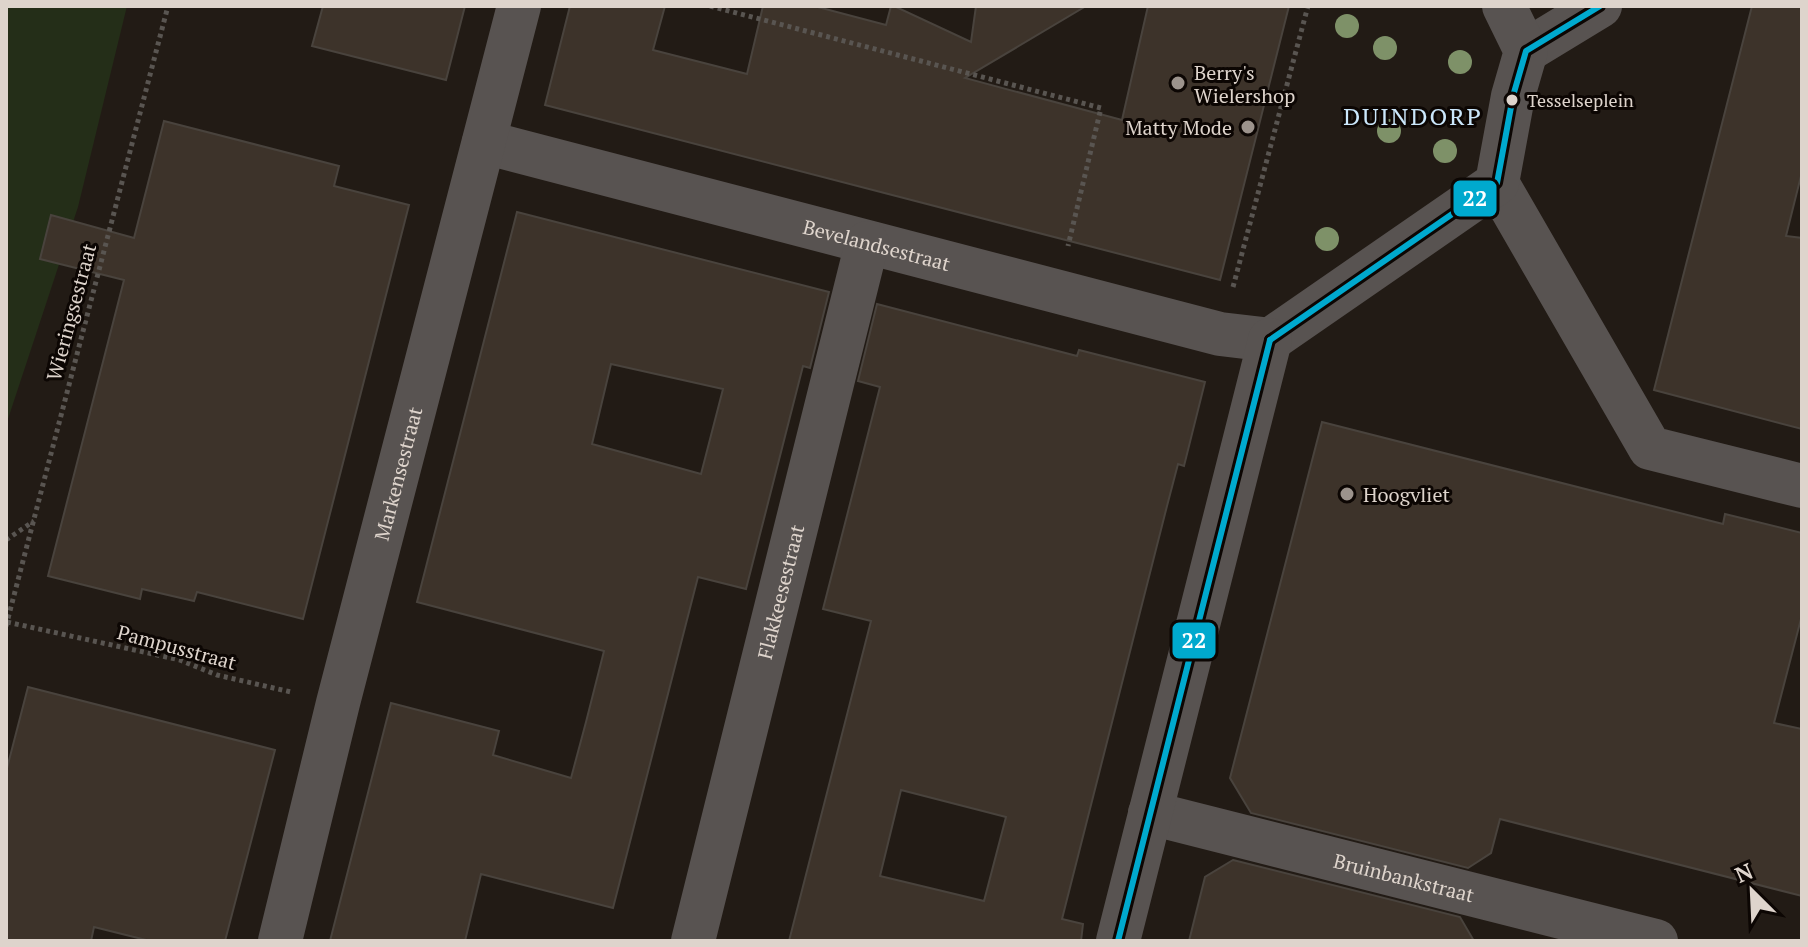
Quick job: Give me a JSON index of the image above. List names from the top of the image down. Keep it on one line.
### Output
{"streets":{"street":["Bevelandsestraat","Markensestraat","Flakkeesestraat","Bruinbankstraat"],"path":["Wieringsestraat","Pampusstraat"]},"crossings":[["Bevelandsestraat","Markensestraat"],["Bevelandsestraat","Flakkeesestraat"],["Wieringsestraat","Pampusstraat"],["Markensestraat","Pampusstraat"]],"districts":["DUINDORP"],"places":["Berry's Wielershop","Tesselseplein","Matty Mode","Hoogvliet"],"lines":["transit line 22"],"north":"top left"}
